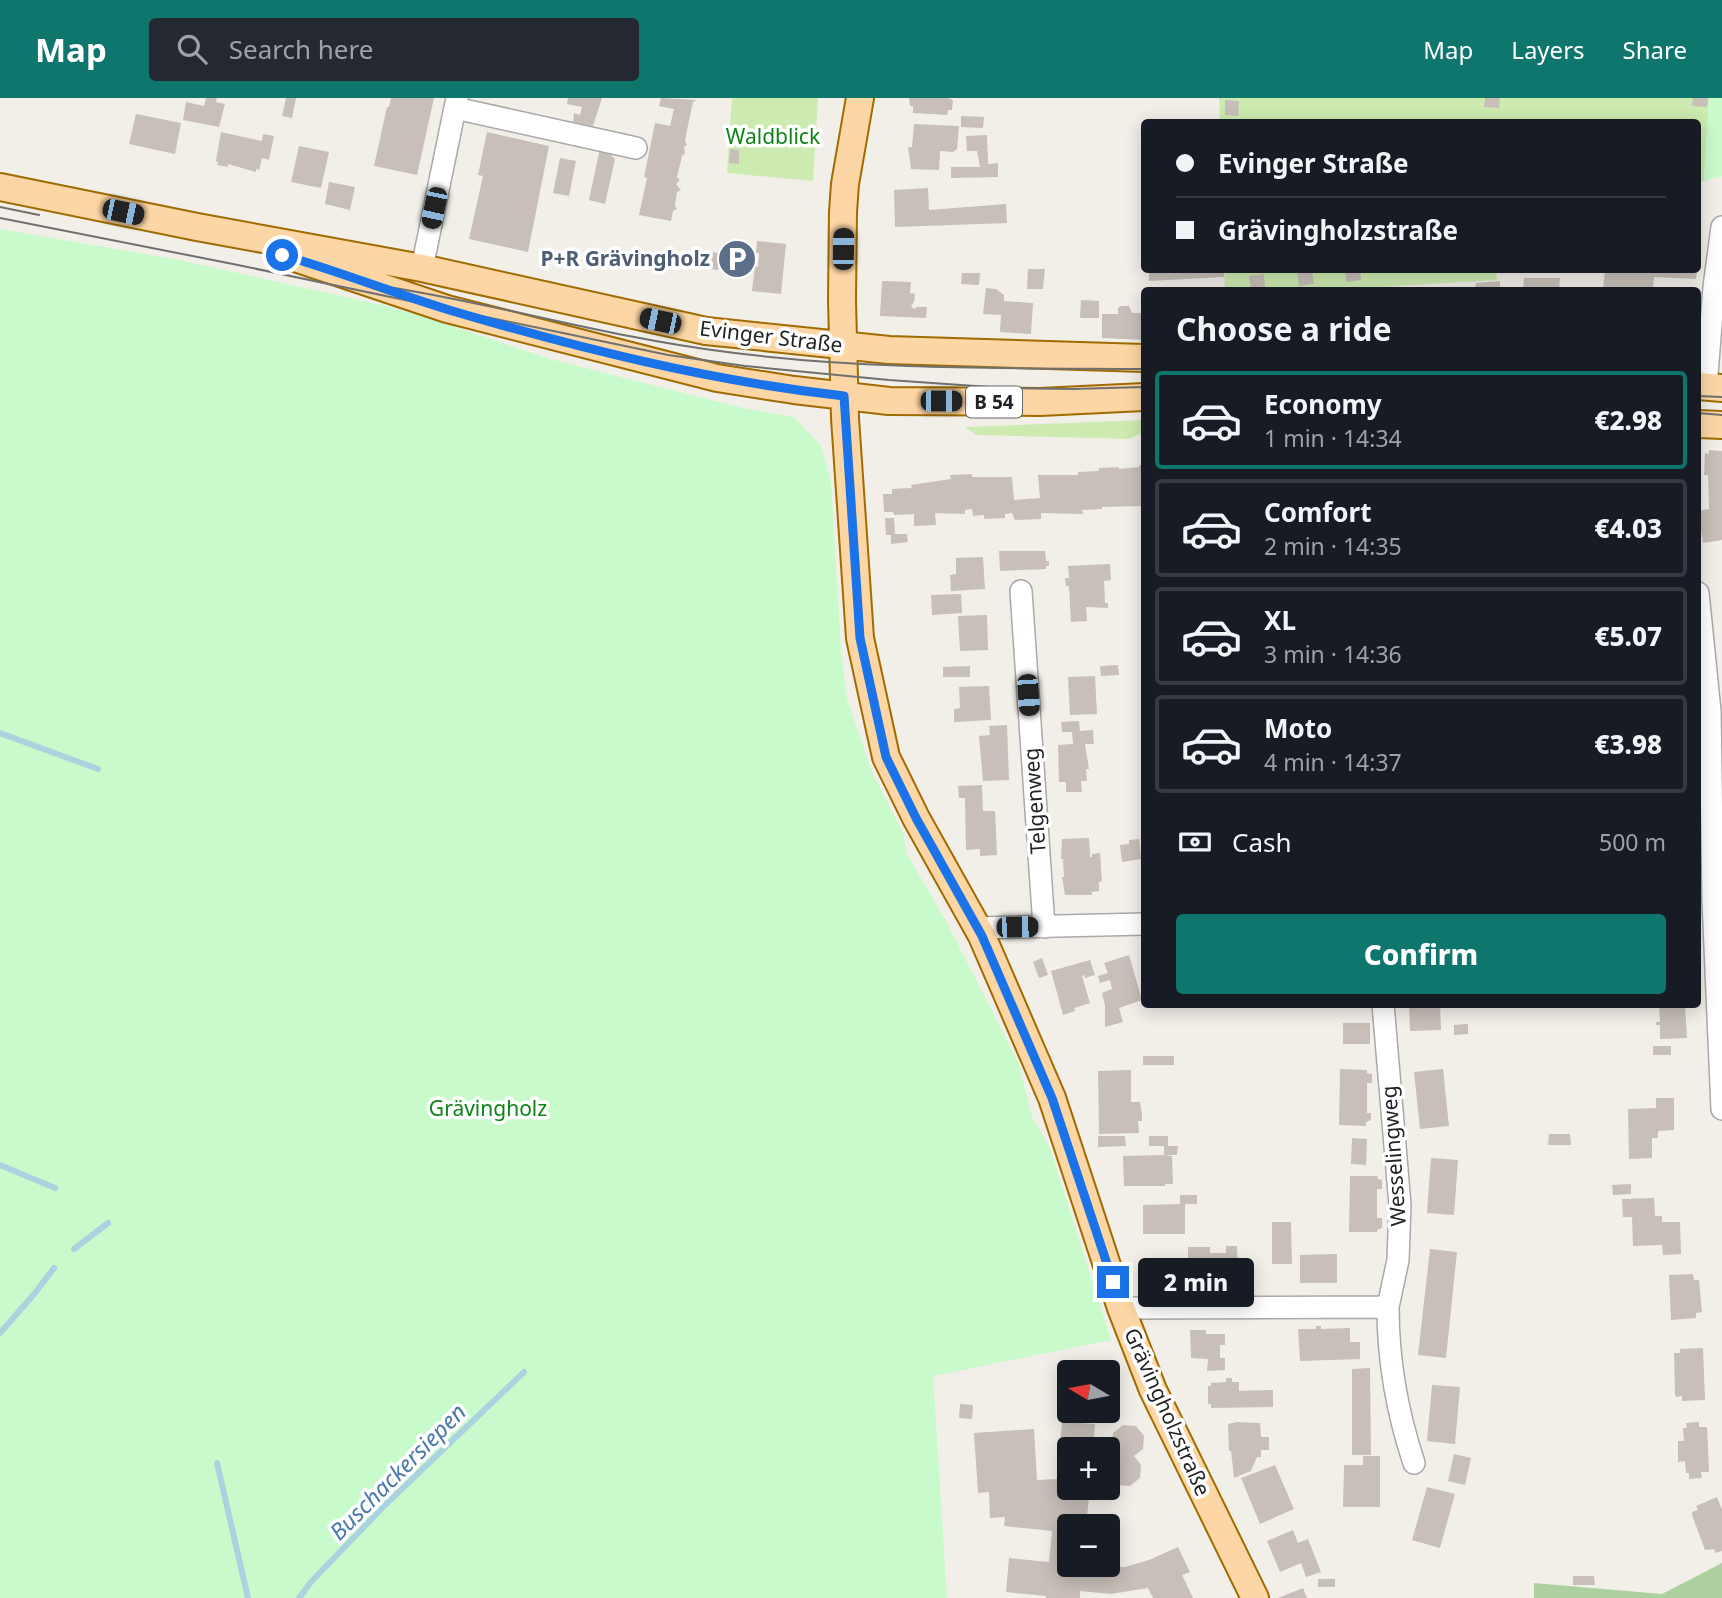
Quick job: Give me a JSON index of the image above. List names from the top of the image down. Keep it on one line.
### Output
{"streets":{"main road":["Evinger Straße","B 54","Grävingholzstraße"],"street":["Telgenweg","Wesselingweg"]},"crossings":[["Evinger Straße","Grävingholzstraße"]],"water":["Buschackersiepen"],"parks":["Waldblick","Grävingholz"],"places":{"parking":["P+R Grävingholz"]},"north":"left","page":{"header":"Map","search":"Search here","nav":["Map","Layers","Share"],"banner":["Evinger Straße","Grävingholzstraße"],"heading":"Choose a ride","list":[{"name":"Economy","note":"1 min · 14:34","value":"€2.98"},{"name":"Comfort","note":"2 min · 14:35","value":"€4.03"},{"name":"XL","note":"3 min · 14:36","value":"€5.07"},{"name":"Moto","note":"4 min · 14:37","value":"€3.98"}],"pay":["Cash","500 m"],"buttons":"Confirm","bubble":"2 min","map_buttons":["+","−"]}}
